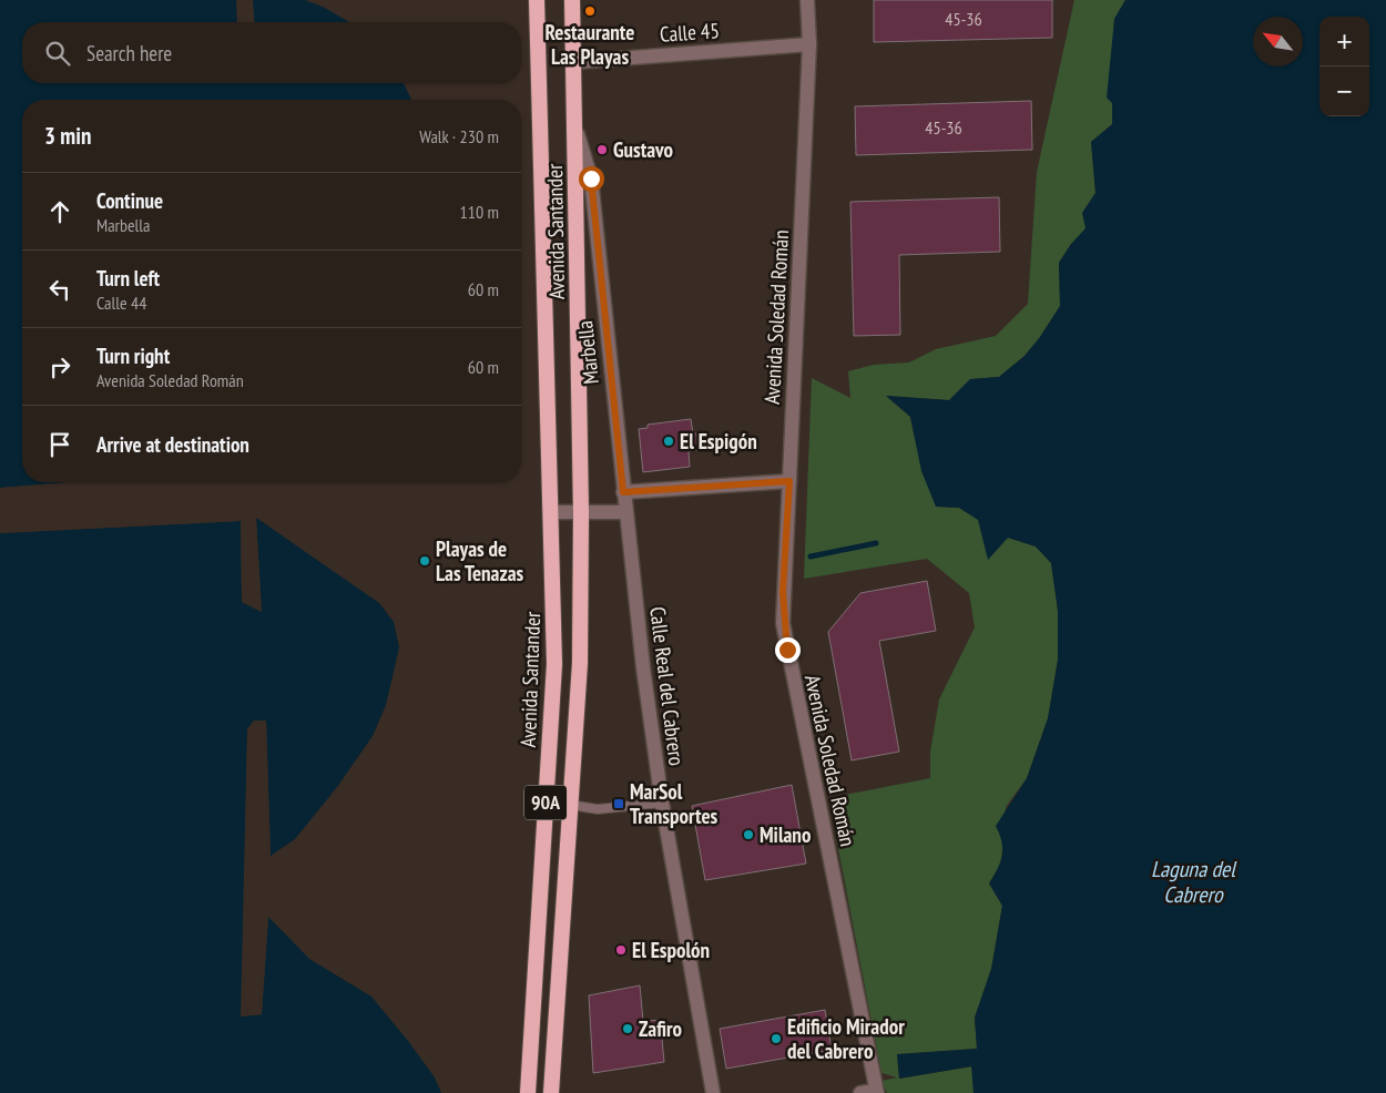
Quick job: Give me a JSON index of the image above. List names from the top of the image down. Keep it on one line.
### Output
{"streets":{"highway":["Avenida Santander","90A"],"street":["Calle 45","Avenida Soledad Román","Marbella","Calle Real del Cabrero"]},"crossings":[["Calle 45","Avenida Santander"],["Calle 45","Avenida Soledad Román"],["Avenida Santander","Marbella"],["Marbella","Calle Real del Cabrero"]],"water":["Laguna del Cabrero"],"places":{"other":["Restaurante Las Playas","Gustavo","El Espigón","Playas de Las Tenazas","Milano","El Espolón","Zafiro","Edificio Mirador del Cabrero"],"transit":["MarSol Transportes"]},"house_numbers":["45-36","45-36"],"north":"top left","page":{"map_buttons":["+","−"],"search":"Search here","heading":["3 min","Walk · 230 m"],"list":[["Continue","Marbella","110 m"],["Turn left","Calle 44","60 m"],["Turn right","Avenida Soledad Román","60 m"],"Arrive at destination"]}}
